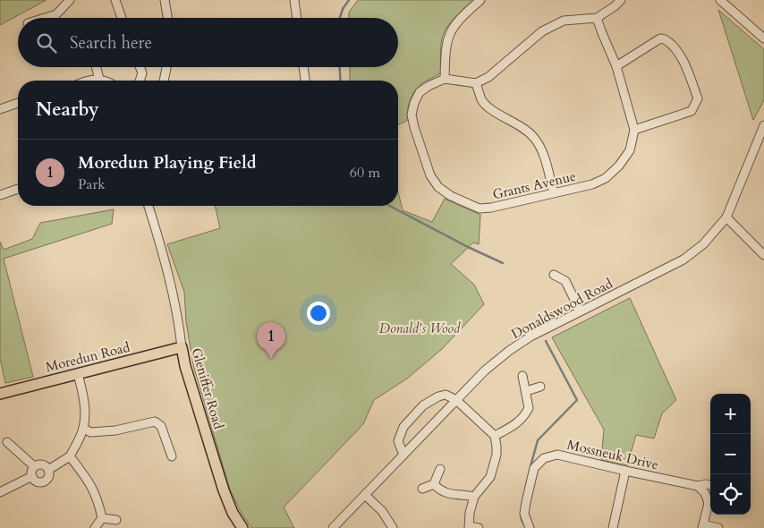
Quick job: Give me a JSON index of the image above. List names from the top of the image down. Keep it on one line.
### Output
{"streets":{"main road":["Moredun Road","Gleniffer Road"],"street":["Grants Avenue","Donaldswood Road","Mossneuk Drive"]},"crossings":[["Moredun Road","Gleniffer Road"]],"parks":["Donald's Wood"],"page":{"search":"Search here","heading":"Nearby","list":[{"mark":"1","name":"Moredun Playing Field","note":"Park","value":"60 m"}],"pins":"1","map_buttons":["+","−"]}}
